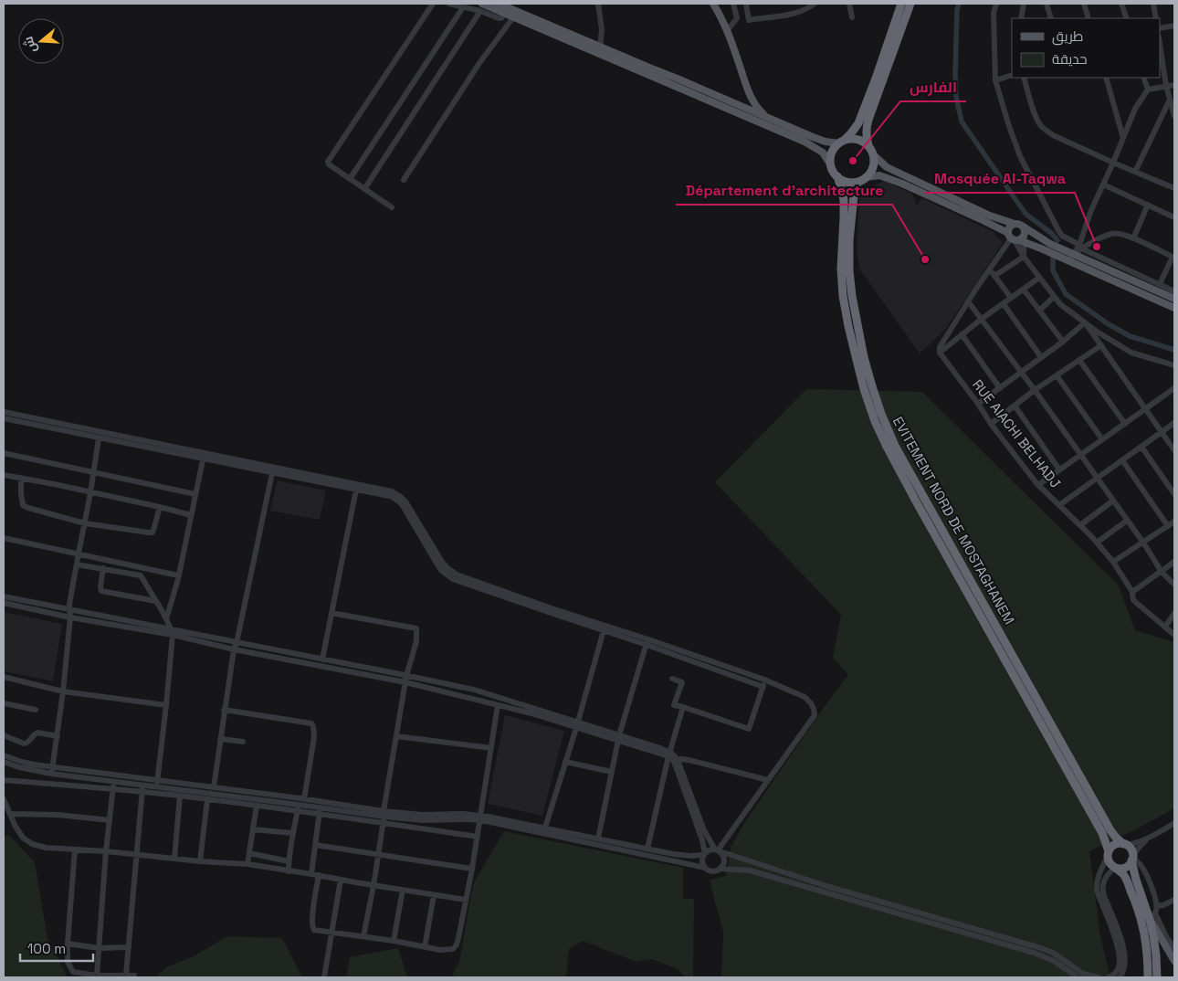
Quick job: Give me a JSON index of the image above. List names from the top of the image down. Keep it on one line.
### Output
{"streets":{"highway":["EVITEMENT NORD DE MOSTAGHANEM"],"street":["RUE AIACHI BELHADJ"]},"places":["الفارس","Mosquée Al-Taqwa","Département d'architecture"],"legend":["طريق","حديقة"],"scale_bar":"100 m","north":"left"}
